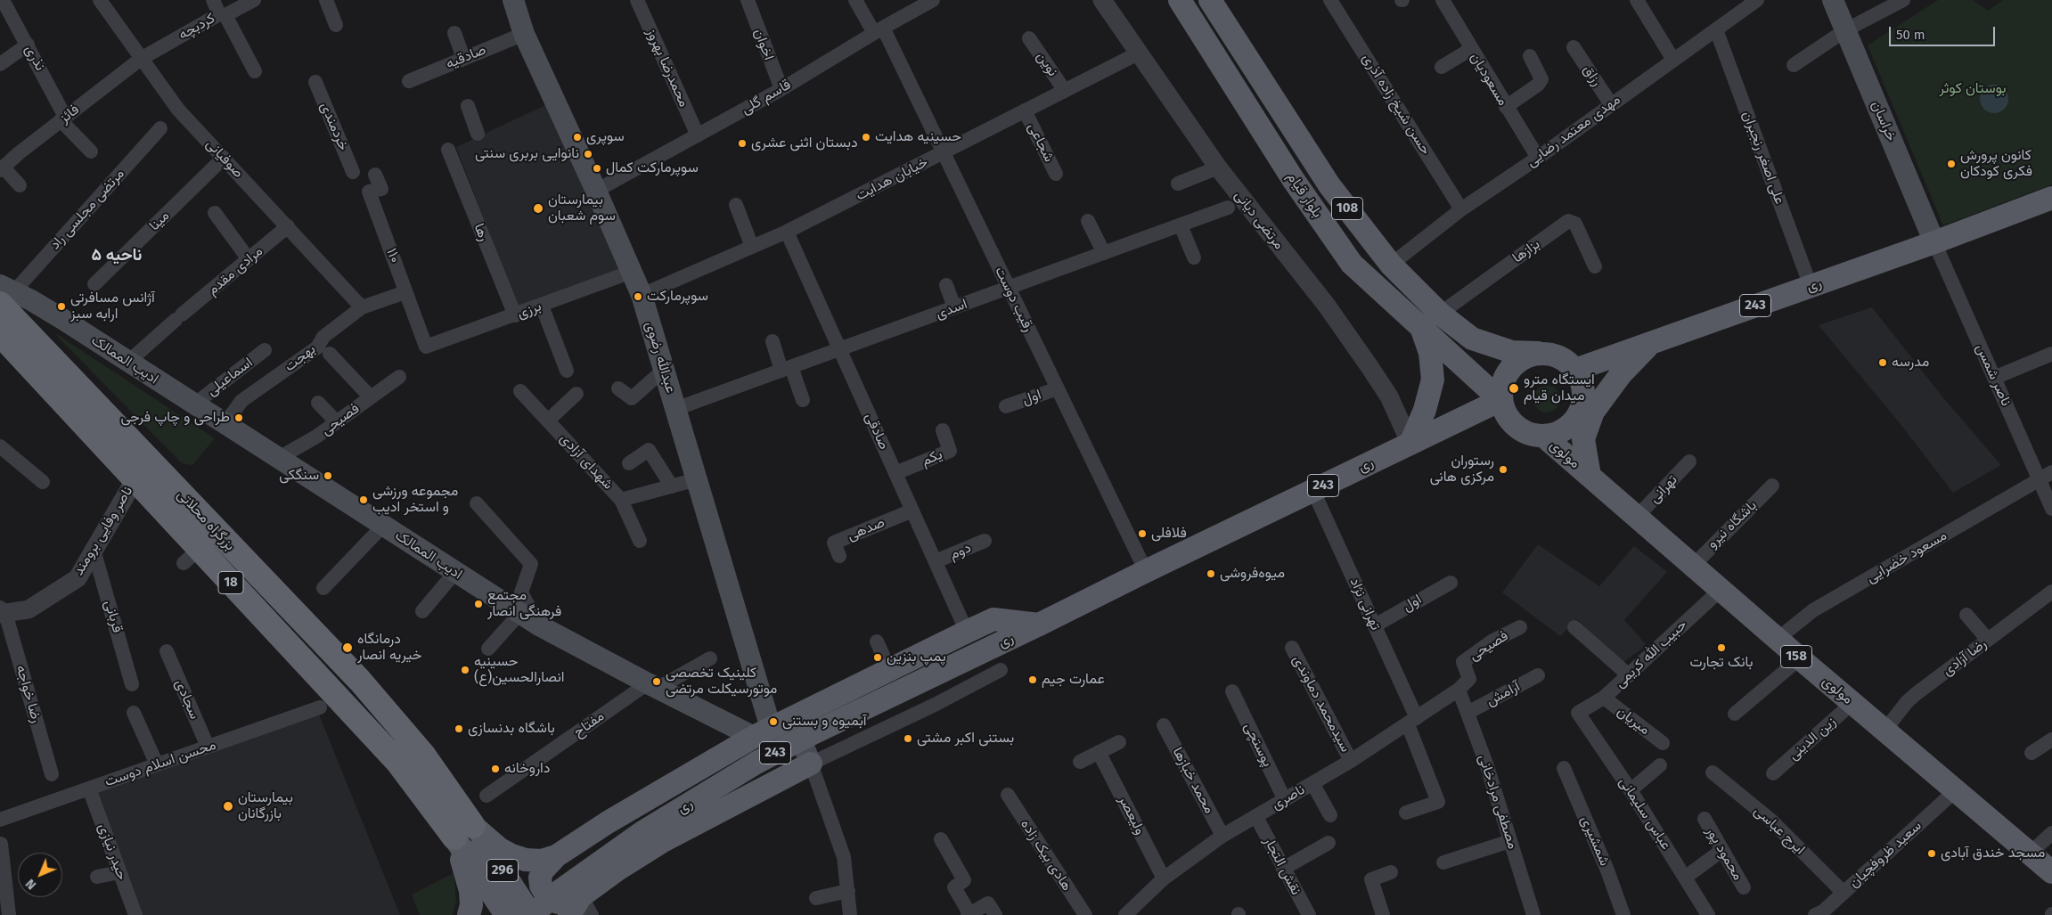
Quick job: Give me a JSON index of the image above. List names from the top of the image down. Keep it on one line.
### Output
{"streets":{"highway":["بزرگراه محلاتی","18"],"main road":["خراسان","بلوار قیام","108","ری","243","عبدالله رضوی","ادیب الممالک","مولوی","158","296"],"street":["کردبچه","اخوان","صادقیه","نذری","نوین","محمدرضا بهروز","رزاق","مسعودیان","قاسم گلی","حسن شیخ زاده آذری","فائز","خردمندی","مهدی معتمد رضایی","شجاعی","علی اصغر رنجبران","صوفیانی","خیابان‌ هدایت","مرتضی مجلسی راد","مرتضی دیانی","مینا","رها","بزازها","۱۱۰","مرادی مقدم","رقیب دوست","اسدی","برزی","بهجت","ناصر شمس","اسماعیلی","اول","فصیحی","صادقی","یکم","شهدای آزادی","تهرانی","باشگاه نیرو","صدهی","ناصر وفایی برومند","دوم","مسعود خضرایی","تهرانی نژاد","قربانی","حبیب الله کریمی","رضا آزادی","رضا خواجه","آرامش","سجادی","سیدمحمد دماوندی","میریان","مفتاح","زین الدینی","پوستچی","محسن اسلام دوست","محمد خبازها","ناصری","مصطفی مرادخانی","عباس سلیمانی","ولیعصر","ایرج عباسی","شمشیری","حیدر نیازی","محمود پور","سعید ظروفچیان","هادی بیک زاده","نقش التجار"]},"crossings":[["کردبچه","فائز"],["کردبچه","صوفیانی"],["اخوان","قاسم گلی"],["صادقیه","عبدالله رضوی"],["نذری","فائز"],["نوین","خیابان‌ هدایت"],["محمدرضا بهروز","قاسم گلی"],["رزاق","مهدی معتمد رضایی"],["مسعودیان","مهدی معتمد رضایی"],["قاسم گلی","رقیب دوست"],["قاسم گلی","عبدالله رضوی"],["حسن شیخ زاده آذری","مهدی معتمد رضایی"],["فائز","صوفیانی"],["خراسان","ری"],["خراسان","ناصر شمس"],["مهدی معتمد رضایی","علی اصغر رنجبران"],["مهدی معتمد رضایی","بلوار قیام"],["شجاعی","خیابان‌ هدایت"],["علی اصغر رنجبران","ری"],["صوفیانی","مینا"],["صوفیانی","مرادی مقدم"],["صوفیانی","بهجت"],["خیابان‌ هدایت","مرتضی دیانی"],["خیابان‌ هدایت","رقیب دوست"],["خیابان‌ هدایت","عبدالله رضوی"],["خیابان‌ هدایت","صادقی"],["بلوار قیام","بزازها"],["بلوار قیام","ری"],["بلوار قیام","مولوی"],["مرتضی مجلسی راد","ادیب الممالک"],["مرتضی مجلسی راد","بزرگراه محلاتی"],["مرتضی دیانی","ری"],["رها","برزی"],["۱۱۰","برزی"],["۱۱۰","بهجت"],["مرادی مقدم","ادیب الممالک"],["ری","رقیب دوست"],["ری","ناصر شمس"],["ری","مولوی"],["ری","تهرانی نژاد"],["ری","296"],["رقیب دوست","اسدی"],["رقیب دوست","اول"],["اسدی","عبدالله رضوی"],["اسدی","صادقی"],["برزی","عبدالله رضوی"],["عبدالله رضوی","ادیب الممالک"],["بهجت","ادیب الممالک"],["ادیب الممالک","اسماعیلی"],["ادیب الممالک","فصیحی"],["ادیب الممالک","بزرگراه محلاتی"],["ادیب الممالک","مفتاح"],["ناصر شمس","مسعود خضرایی"],["اول","تهرانی نژاد"],["فصیحی","ناصری"],["فصیحی","مصطفی مرادخانی"],["صادقی","یکم"],["صادقی","صدهی"],["صادقی","دوم"],["مولوی","تهرانی"],["مولوی","باشگاه نیرو"],["مولوی","مسعود خضرایی"],["مولوی","حبیب الله کریمی"],["مولوی","رضا آزادی"],["مولوی","زین الدینی"],["مولوی","سعید ظروفچیان"],["بزرگراه محلاتی","ناصر وفایی برومند"],["بزرگراه محلاتی","296"],["ناصر وفایی برومند","قربانی"],["ناصر وفایی برومند","رضا خواجه"],["تهرانی نژاد","ناصری"],["حبیب الله کریمی","میریان"],["حبیب الله کریمی","عباس سلیمانی"],["آرامش","مصطفی مرادخانی"],["سجادی","محسن اسلام دوست"],["سیدمحمد دماوندی","ناصری"],["پوستچی","ناصری"],["محسن اسلام دوست","حیدر نیازی"],["محمد خبازها","ناصری"],["ناصری","مصطفی مرادخانی"],["ناصری","ولیعصر"],["ناصری","نقش التجار"],["ایرج عباسی","سعید ظروفچیان"]],"districts":["ناحیه ۵"],"parks":["بوستان کوثر"],"places":["سوپری","حسینیه هدایت","دبستان اثنی عشری","نانوایی بربری سنتی","کانون پرورش فکری کودکان","سوپرمارکت کمال","بیمارستان سوم شعبان","سوپرمارکت","آژانس مسافرتی ارابه سبز","مدرسه","ایستگاه مترو میدان قیام","طراحی و چاپ فرجی","رستوران مرکزی هانی","سنگکی","مجموعه ورزشی و استخر ادیب","فلافلی","میوه‌فروشی","مجتمع فرهنگی انصار","درمانگاه خیریه انصار","بانک تجارت","پمپ بنزین","حسینیه انصارالحسین(ع)","عمارت جیم","کلینیک تخصصی موتورسیکلت مرتضی","آبمیوه و بستنی","باشگاه بدنسازی","بستنی اکبر مشتی","داروخانه","بیمارستان بازرگانان","مسجد خندق آبادی"],"scale_bar":"50 m","north":"bottom left"}
